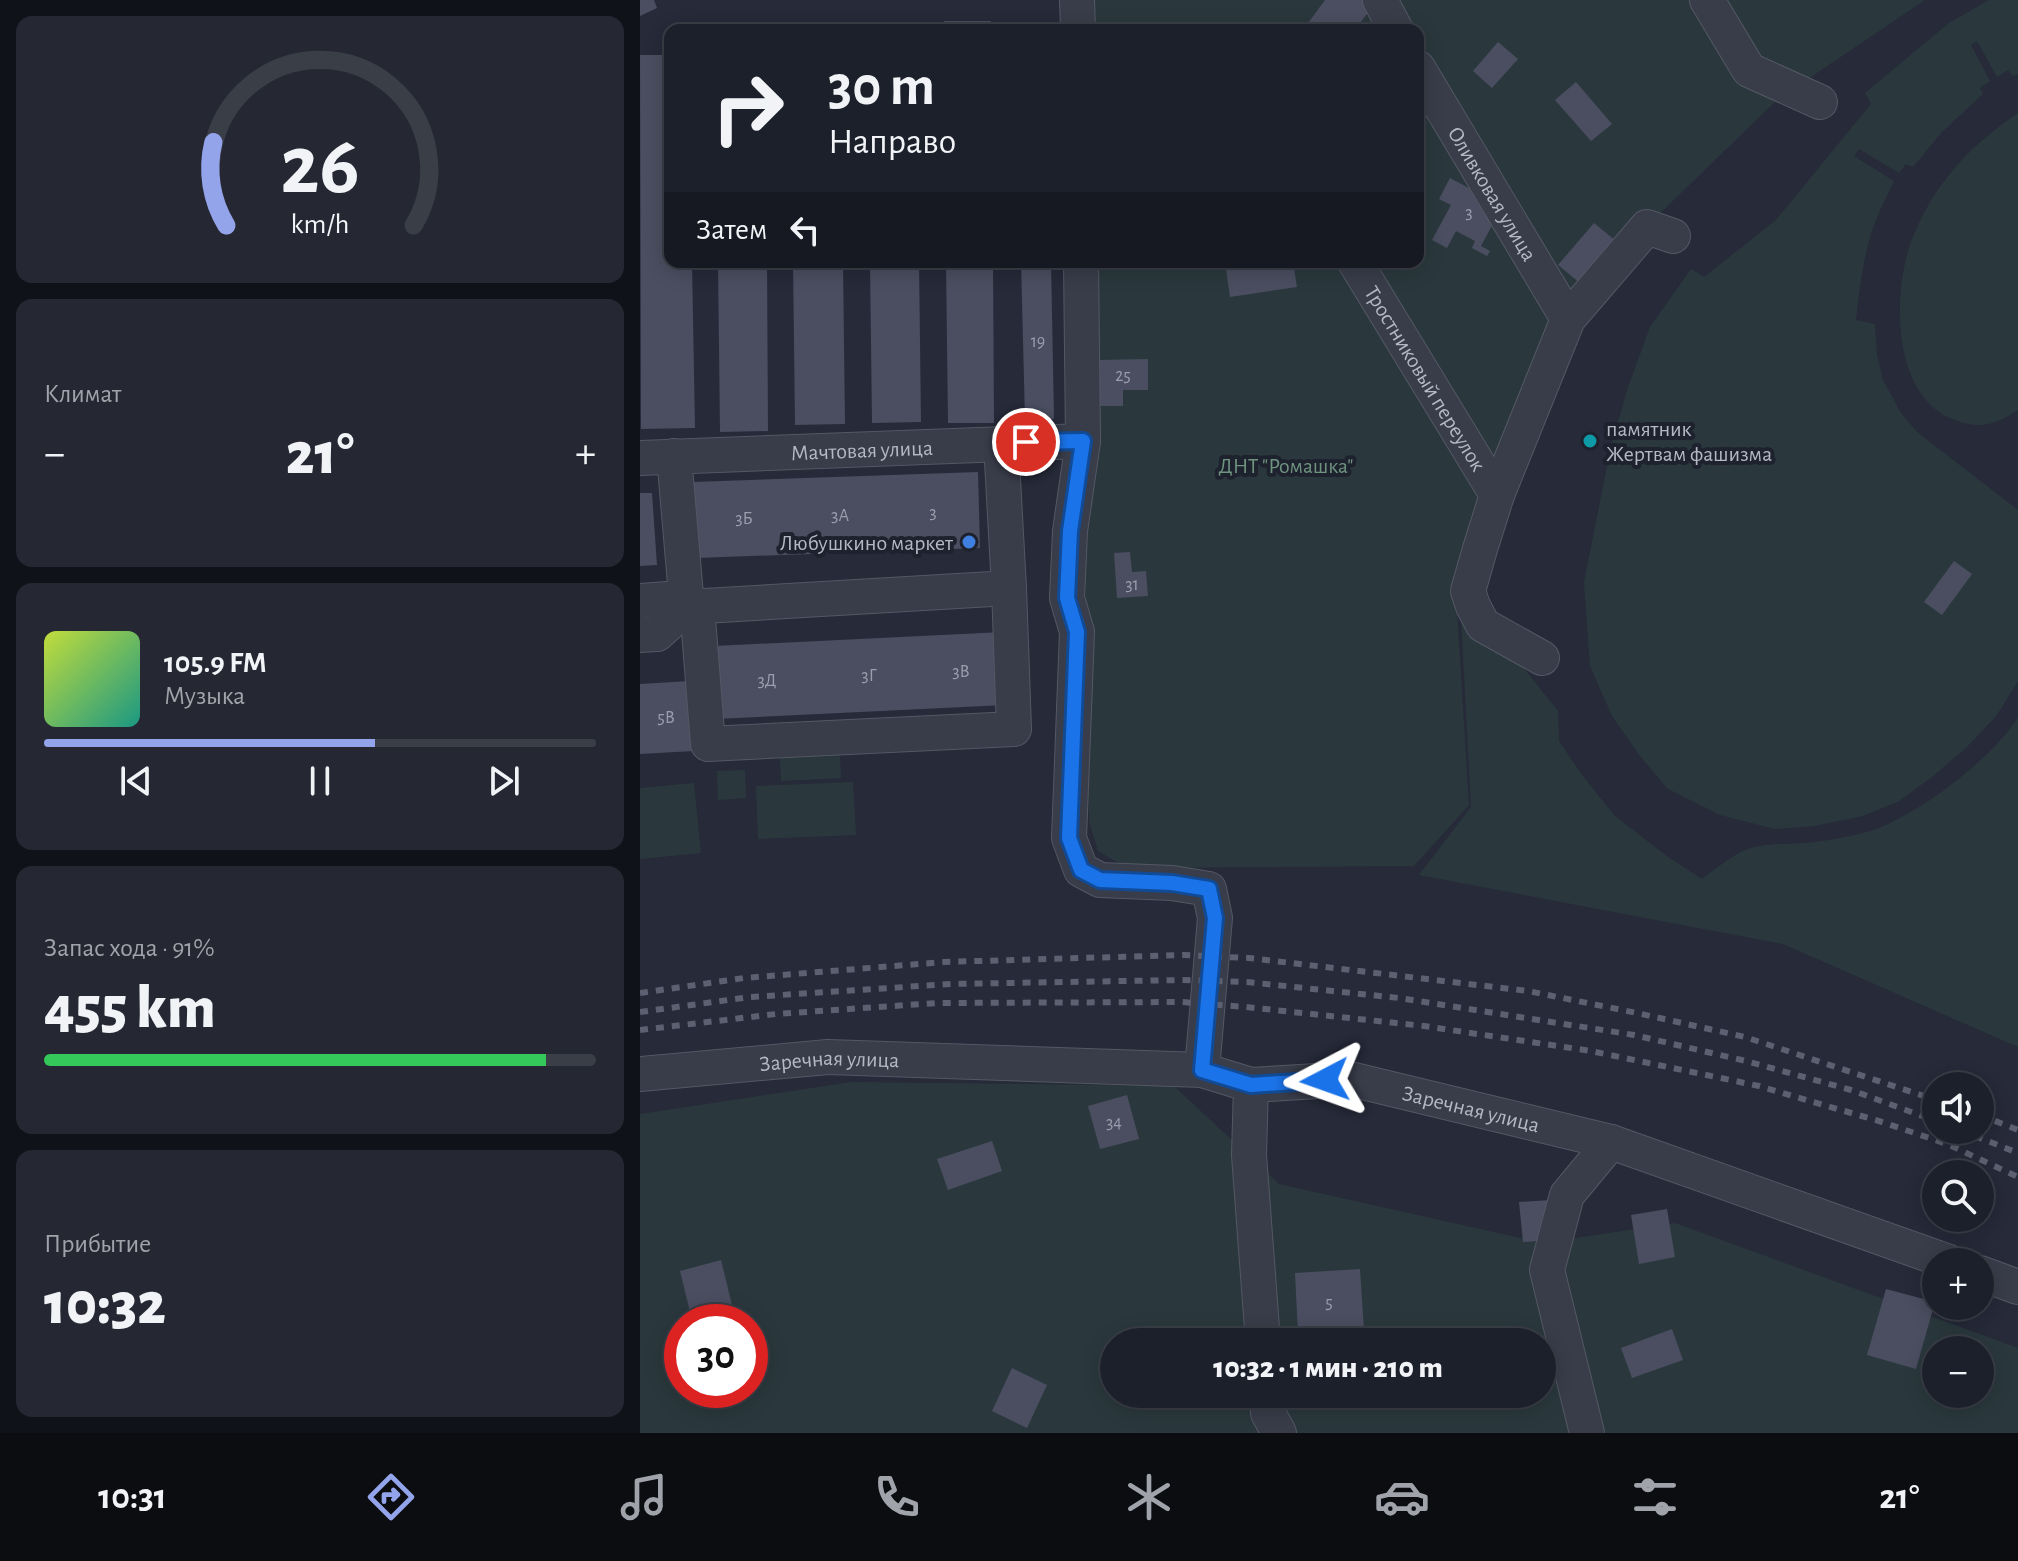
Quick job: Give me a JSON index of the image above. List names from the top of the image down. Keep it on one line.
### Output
{"streets":{"street":["Оливковая улица","Тростниковый переулок","Мачтовая улица","Заречная улица"]},"parks":["ДНТ \"Ромашка\""],"places":["памятник Жертвам фашизма","Любушкино маркет"],"house_numbers":["3","19","25","3","3А","3Б","31","3В","3Г","3Д","5В","34","5"],"page":{"turn":["30 m","Направо"],"then":"Затем","tile":["Климат",["Запас хода · 91%","455 km"],["Прибытие","10:32"]],"heat":["−","21°","+"],"song":["105.9 FM","Музыка"],"map_buttons":["+","−"],"limit":"30","trip":"10:32 · 1 мин · 210 m","tabs":["10:31","21°"],"gauge":["26","km/h"]}}
